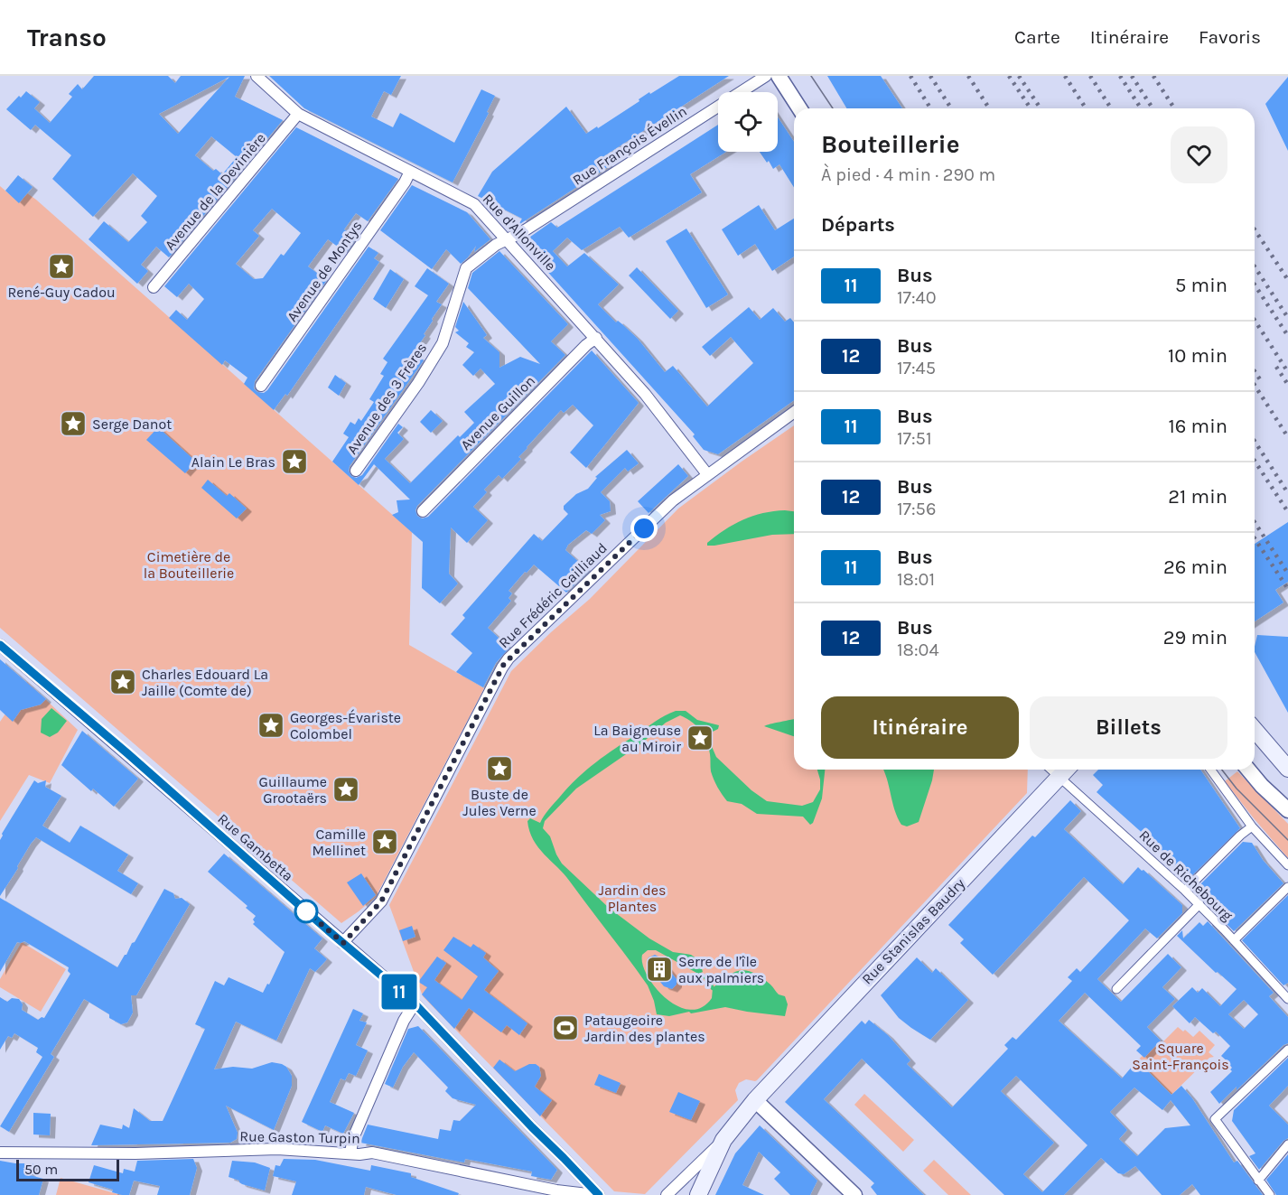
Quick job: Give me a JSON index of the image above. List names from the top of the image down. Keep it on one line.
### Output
{"streets":{"main road":["Rue Stanislas Baudry"],"street":["Rue François Évellin","Avenue de la Devinière","Rue d'Allonville","Avenue de Montys","Avenue des 3 Frères","Avenue Guillon","Rue Frédéric Cailliaud","Rue Gambetta","Rue de Richebourg","Rue Gaston Turpin"]},"crossings":[["Rue François Évellin","Rue d'Allonville"],["Rue François Évellin","Avenue des 3 Frères"],["Avenue de la Devinière","Rue d'Allonville"],["Rue d'Allonville","Avenue de Montys"],["Rue d'Allonville","Avenue des 3 Frères"],["Rue d'Allonville","Avenue Guillon"],["Rue d'Allonville","Rue Frédéric Cailliaud"],["Rue Frédéric Cailliaud","Rue Gambetta"],["Rue Gambetta","Rue Gaston Turpin"],["Rue de Richebourg","Rue Stanislas Baudry"]],"parks":["Cimetière de la Bouteillerie","Jardin des Plantes","Square Saint-François"],"places":{"place":["René-Guy Cadou","Serge Danot","Alain Le Bras","Charles Edouard La Jaille (Comte de)","Georges-Évariste Colombel","La Baigneuse au Miroir","Buste de Jules Verne","Guillaume Grootaërs","Camille Mellinet"],"building":["Serre de l'île aux palmiers"],"sports":["Pataugeoire Jardin des plantes"]},"lines":["bus line 11"],"scale_bar":"50 m","page":{"header":"Transo","nav":["Carte","Itinéraire","Favoris"],"on_map":"11","heading":[["Bouteillerie","À pied · 4 min · 290 m"],"Départs"],"list":[{"mark":"11","name":"Bus","note":"17:40","value":"5 min"},{"mark":"12","name":"Bus","note":"17:45","value":"10 min"},{"mark":"11","name":"Bus","note":"17:51","value":"16 min"},{"mark":"12","name":"Bus","note":"17:56","value":"21 min"},{"mark":"11","name":"Bus","note":"18:01","value":"26 min"},{"mark":"12","name":"Bus","note":"18:04","value":"29 min"}],"buttons":["Itinéraire","Billets"],"scale":"50 m"}}
